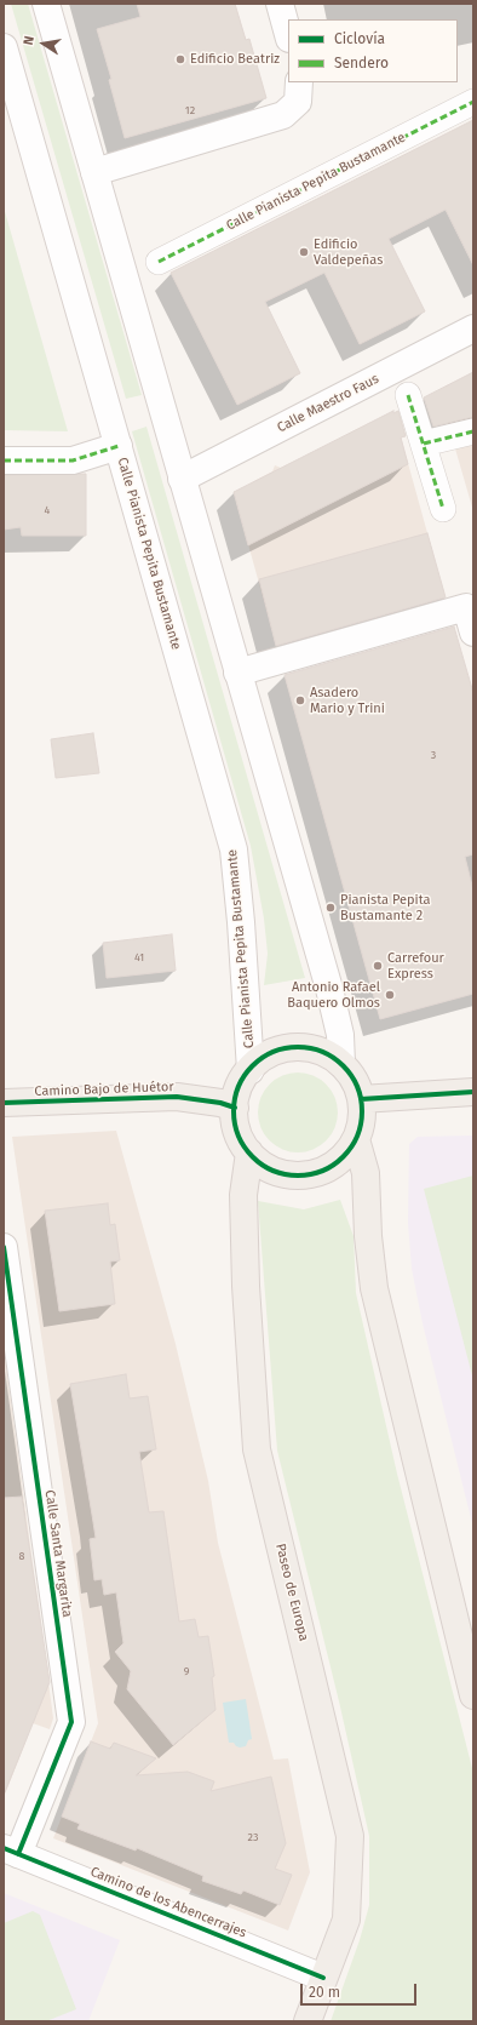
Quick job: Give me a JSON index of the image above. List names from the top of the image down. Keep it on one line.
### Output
{"streets":{"main road":["Calle Pianista Pepita Bustamante","Calle Maestro Faus","Camino Bajo de Huétor","Calle Santa Margarita","Paseo de Europa","Camino de los Abencerrajes"]},"crossings":[["Calle Pianista Pepita Bustamante","Camino Bajo de Huétor"],["Calle Pianista Pepita Bustamante","Paseo de Europa"],["Camino Bajo de Huétor","Paseo de Europa"],["Calle Santa Margarita","Camino de los Abencerrajes"],["Paseo de Europa","Camino de los Abencerrajes"]],"places":["Edificio Beatriz","Edificio Valdepeñas","Asadero Mario y Trini","Pianista Pepita Bustamante 2","Carrefour Express","Antonio Rafael Baquero Olmos"],"house_numbers":["12","4","3","41","8","9","23"],"legend":["Ciclovía","Sendero"],"scale_bar":"20 m","north":"left"}
